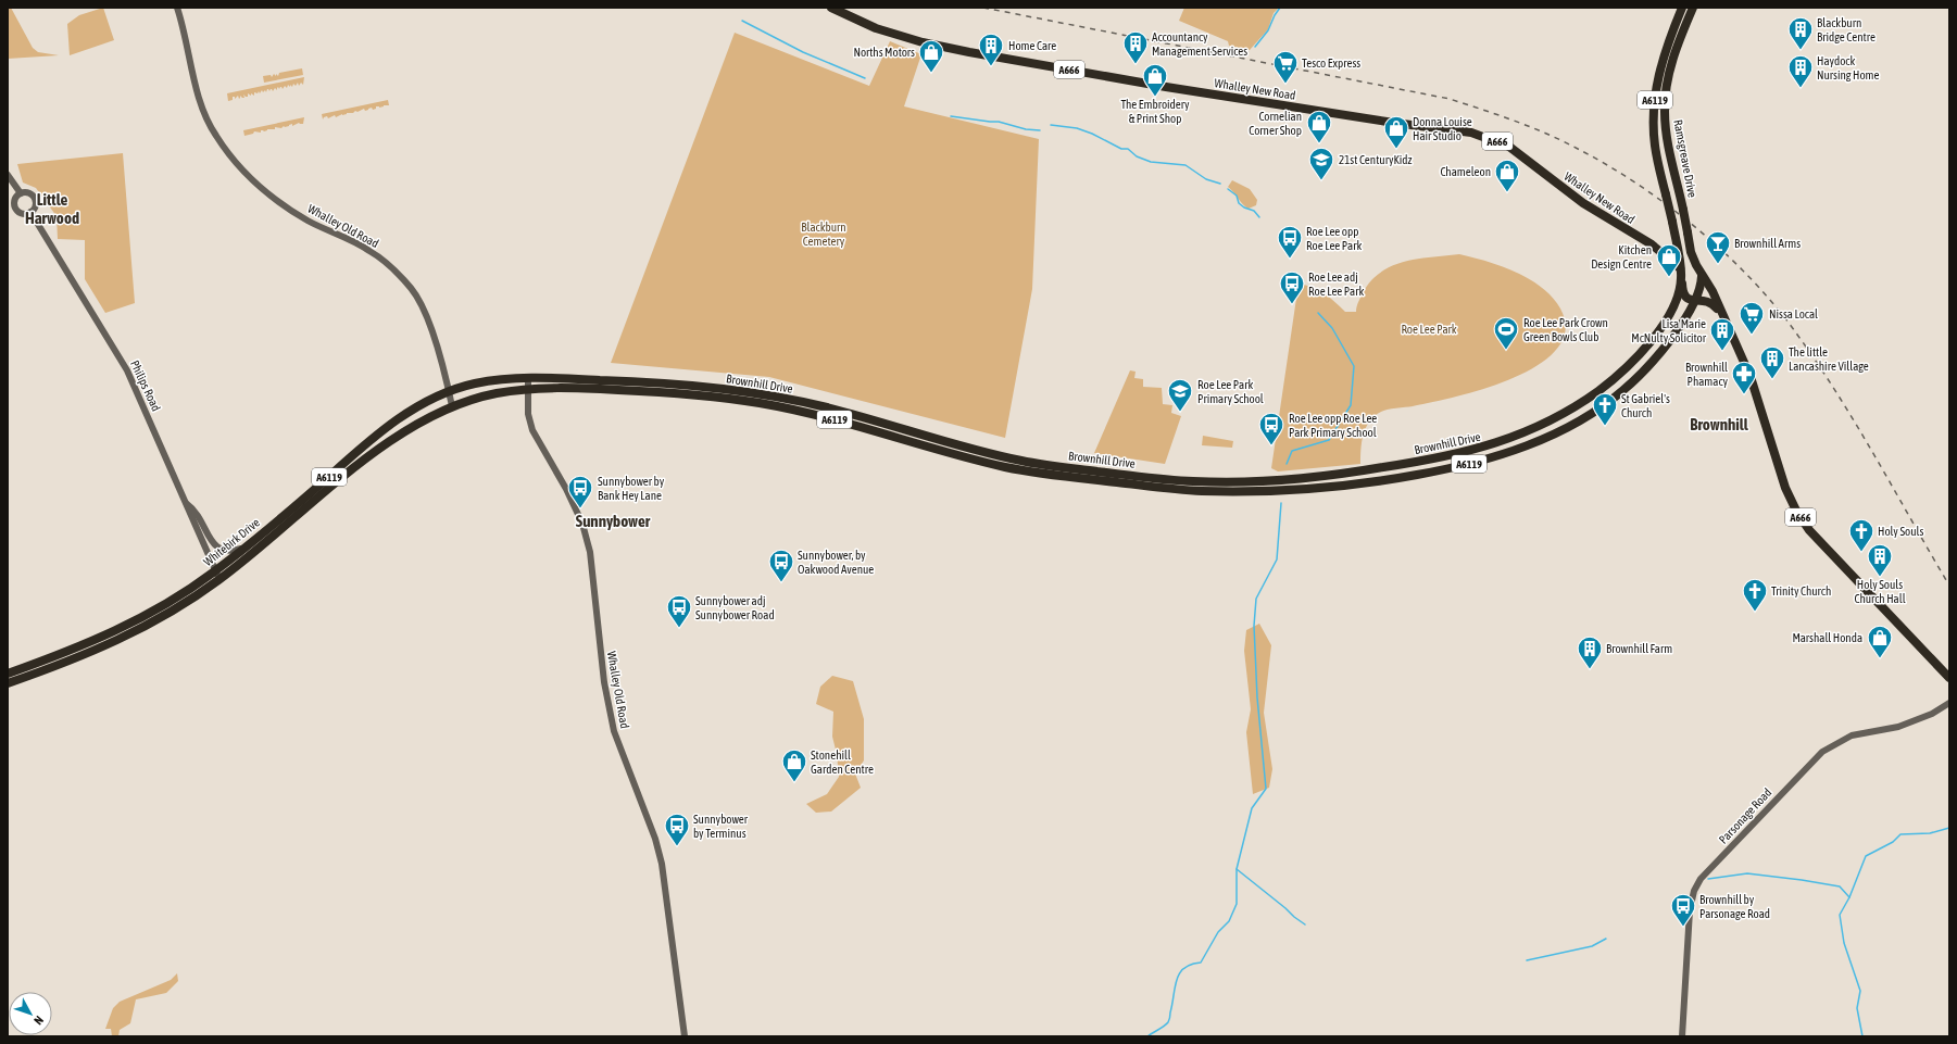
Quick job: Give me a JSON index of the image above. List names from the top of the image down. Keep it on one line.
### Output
{"streets":{"highway":["A666","Whalley New Road","A6119","Ramsgreave Drive","Brownhill Drive","Whitebirk Drive"],"street":["Whalley Old Road","Philips Road","Parsonage Road"]},"crossings":[["A666","Whalley New Road"],["A666","A6119"],["A666","Ramsgreave Drive"],["A666","Brownhill Drive"],["Whalley New Road","A6119"],["Whalley New Road","Ramsgreave Drive"],["Whalley New Road","Brownhill Drive"],["A6119","Ramsgreave Drive"],["A6119","Brownhill Drive"],["Whalley Old Road","Brownhill Drive"],["Whalley Old Road","Whitebirk Drive"],["Brownhill Drive","Whitebirk Drive"],["Philips Road","Whitebirk Drive"]],"districts":["Little Harwood","Brownhill","Sunnybower"],"parks":["Blackburn Cemetery","Roe Lee Park"],"places":{"building":["Blackburn Bridge Centre","Accountancy Management Services","Home Care","Haydock Nursing Home","Lisa Marie McNulty Solicitor","The little Lancashire Village","Holy Souls Church Hall","Brownhill Farm"],"shop":["Norths Motors","The Embroidery & Print Shop","Cornelian Corner Shop","Donna Louise Hair Studio","Chameleon","Kitchen Design Centre","Marshall Honda","Stonehill Garden Centre"],"supermarket":["Tesco Express","Nissa Local"],"school or university":["21st CenturyKidz","Roe Lee Park Primary School"],"bus stop":["Roe Lee opp Roe Lee Park","Roe Lee adj Roe Lee Park","Roe Lee opp Roe Lee Park Primary School","Sunnybower by Bank Hey Lane","Sunnybower, by Oakwood Avenue","Sunnybower adj Sunnybower Road","Sunnybower by Terminus","Brownhill by Parsonage Road"],"bar":["Brownhill Arms"],"sports":["Roe Lee Park Crown Green Bowls Club"],"pharmacy":["Brownhill Phamacy"],"church":["St Gabriel's Church","Holy Souls","Trinity Church"]},"north":"bottom right"}
